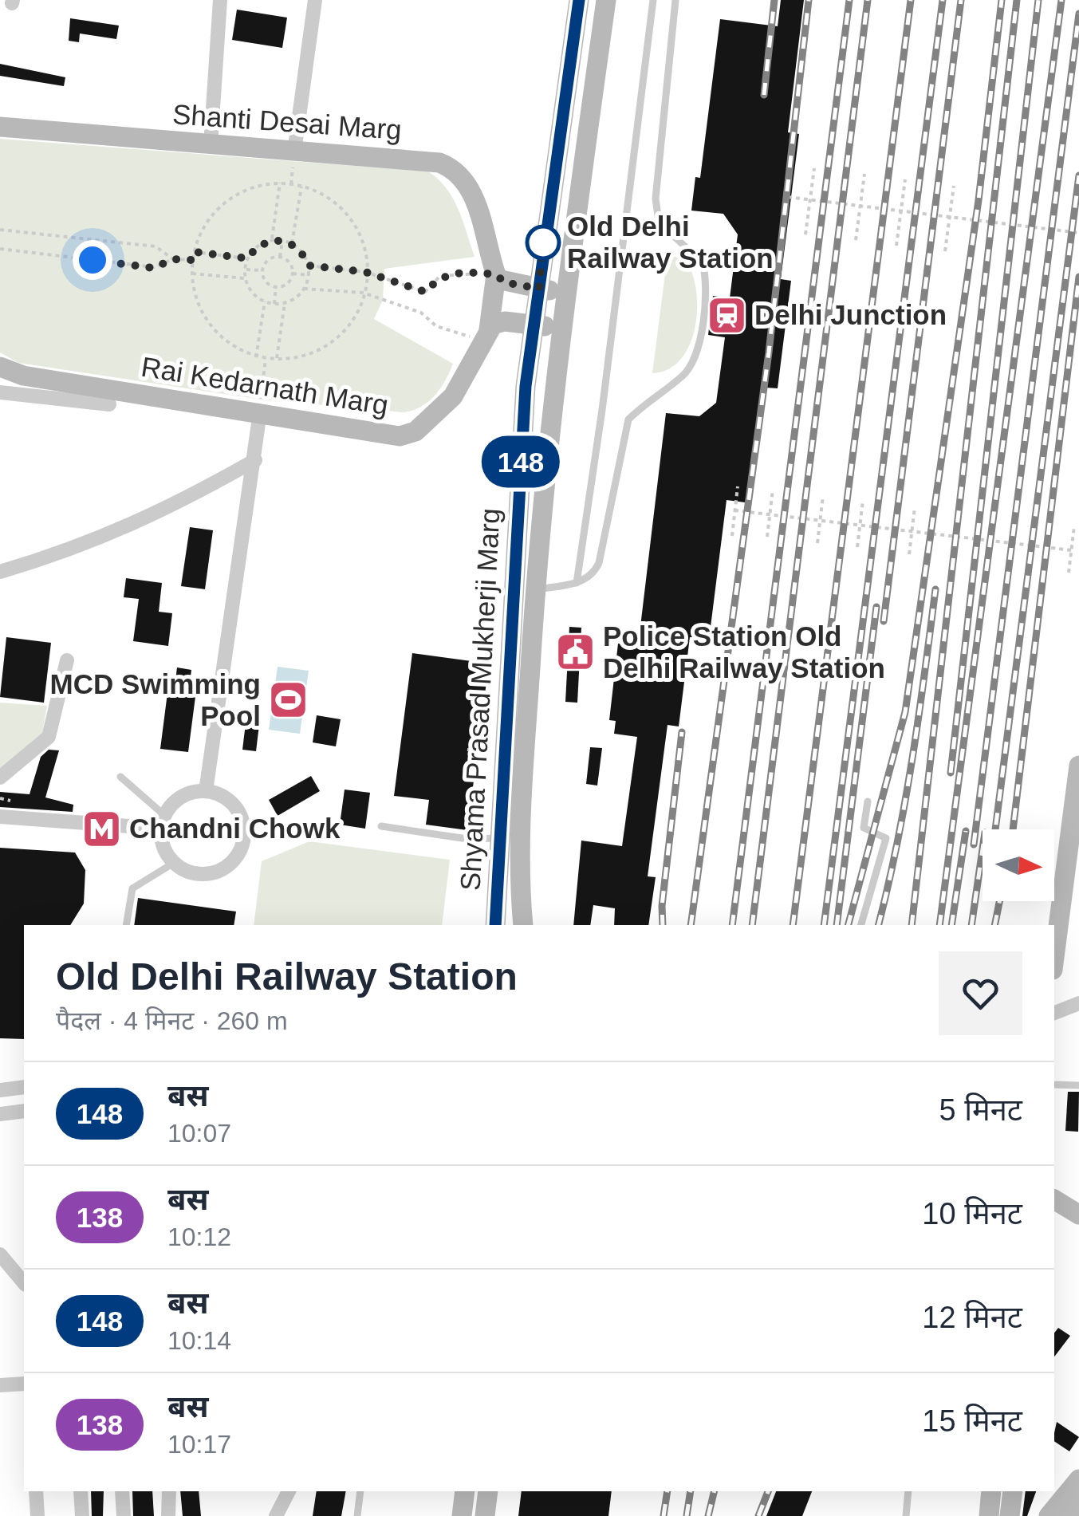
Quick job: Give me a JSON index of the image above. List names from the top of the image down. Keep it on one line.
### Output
{"streets":{"main road":["Shanti Desai Marg","Rai Kedarnath Marg","Shyama Prasad Mukherji Marg"]},"crossings":[["Shanti Desai Marg","Rai Kedarnath Marg"]],"places":{"other":["Old Delhi Railway Station"],"station":["Delhi Junction"],"public building":["Police Station Old Delhi Railway Station"],"sports":["MCD Swimming Pool"],"metro station":["Chandni Chowk"]},"lines":["bus line 148"],"north":"right","page":{"on_map":"148","heading":["Old Delhi Railway Station","पैदल · 4 मिनट · 260 m"],"list":[{"mark":"148","name":"बस","note":"10:07","value":"5 मिनट"},{"mark":"138","name":"बस","note":"10:12","value":"10 मिनट"},{"mark":"148","name":"बस","note":"10:14","value":"12 मिनट"},{"mark":"138","name":"बस","note":"10:17","value":"15 मिनट"}]}}
